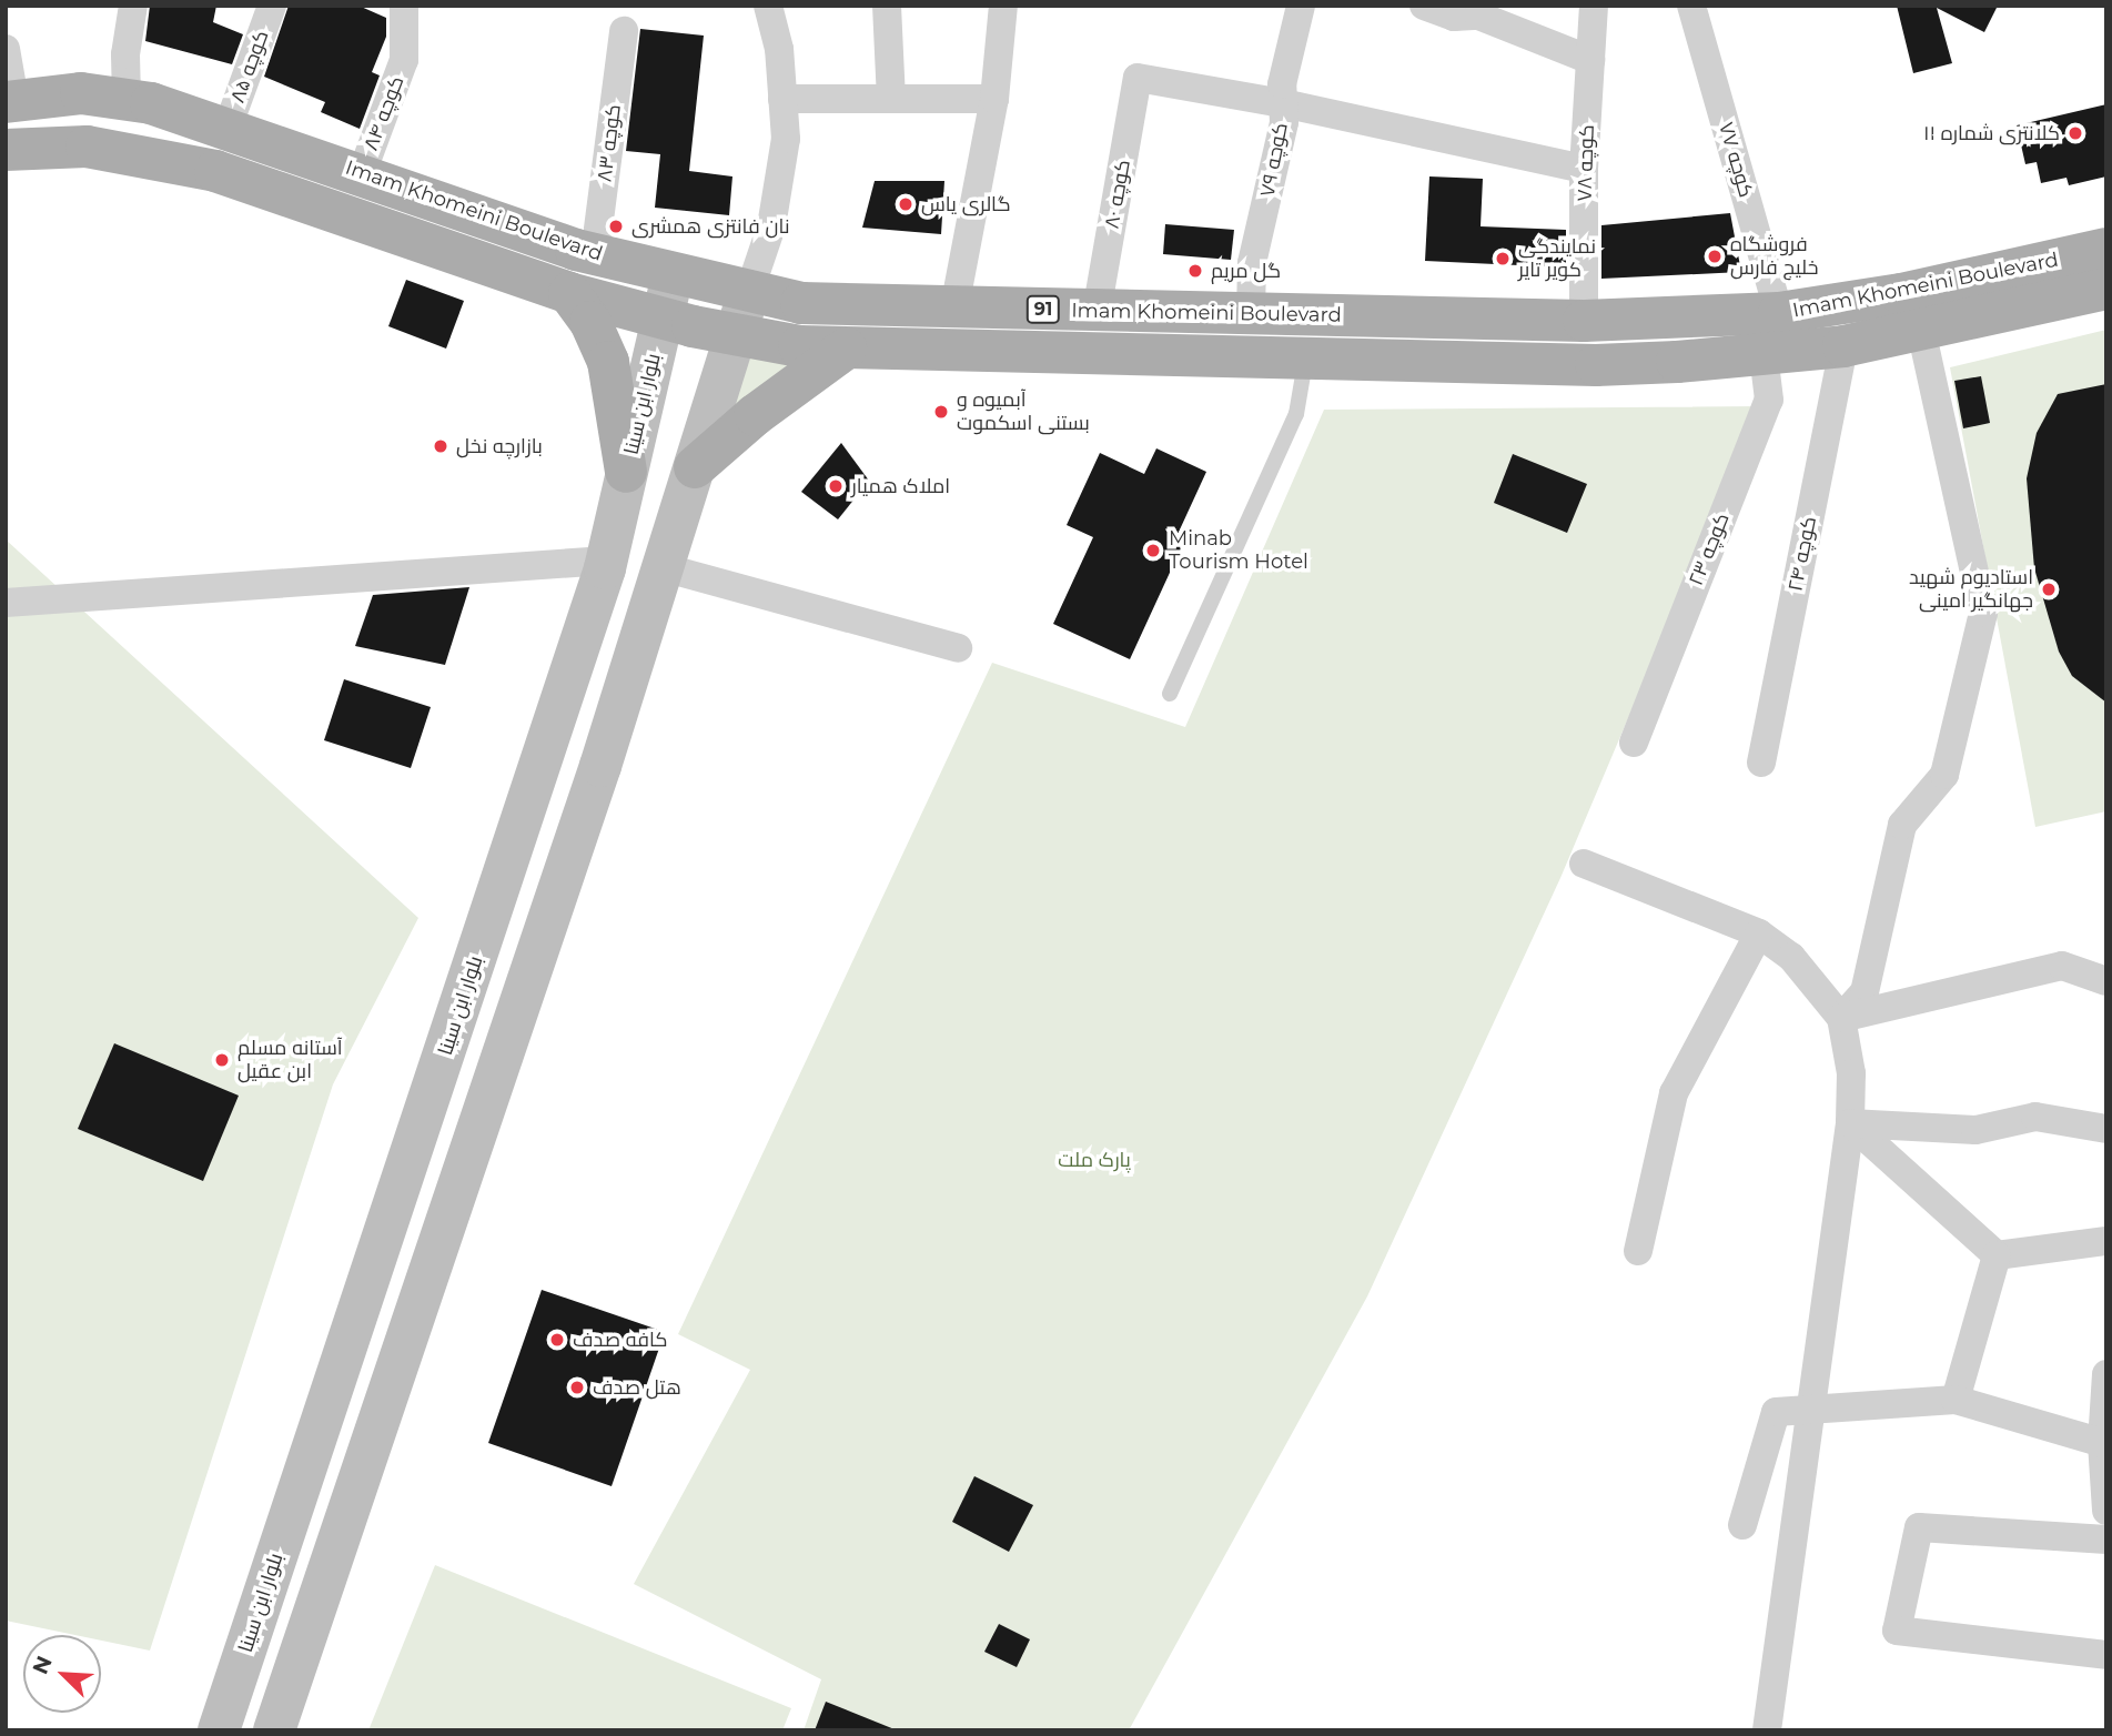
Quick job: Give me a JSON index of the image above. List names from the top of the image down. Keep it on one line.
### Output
{"streets":{"main road":["Imam Khomeini Boulevard","91","بلوار ابن سینا"],"street":["کوچه ۸۵","کوچه ۸۴","کوچه ۸۳","کوچه ۷۹","کوچه ۷۷","کوچه ۷۸","کوچه ۸۰","کوچه ۲۳","کوچه ۲۴"]},"crossings":[["کوچه ۸۵","Imam Khomeini Boulevard"],["کوچه ۸۴","Imam Khomeini Boulevard"],["کوچه ۸۳","Imam Khomeini Boulevard"],["کوچه ۷۹","کوچه ۸۰"],["کوچه ۷۹","Imam Khomeini Boulevard"],["کوچه ۷۷","Imam Khomeini Boulevard"],["کوچه ۷۸","Imam Khomeini Boulevard"],["کوچه ۸۰","Imam Khomeini Boulevard"],["Imam Khomeini Boulevard","بلوار ابن سینا"],["Imam Khomeini Boulevard","کوچه ۲۳"],["Imam Khomeini Boulevard","کوچه ۲۴"]],"parks":["پارک ملت"],"places":["کلانتری شماره ۱۱","گالری یاس","نان فانتزی همشری","فروشگاه خلیج فارس","نمایندگی کویر تایر","گل مریم","آبمیوه و بستنی اسکموت","بازارچه نخل","املاک همیار","Minab Tourism Hotel","استادیوم شهید جهانگیر امینی","آستانه مسلم ابن عقیل","کافه صدف","هتل صدف"],"north":"top left"}
